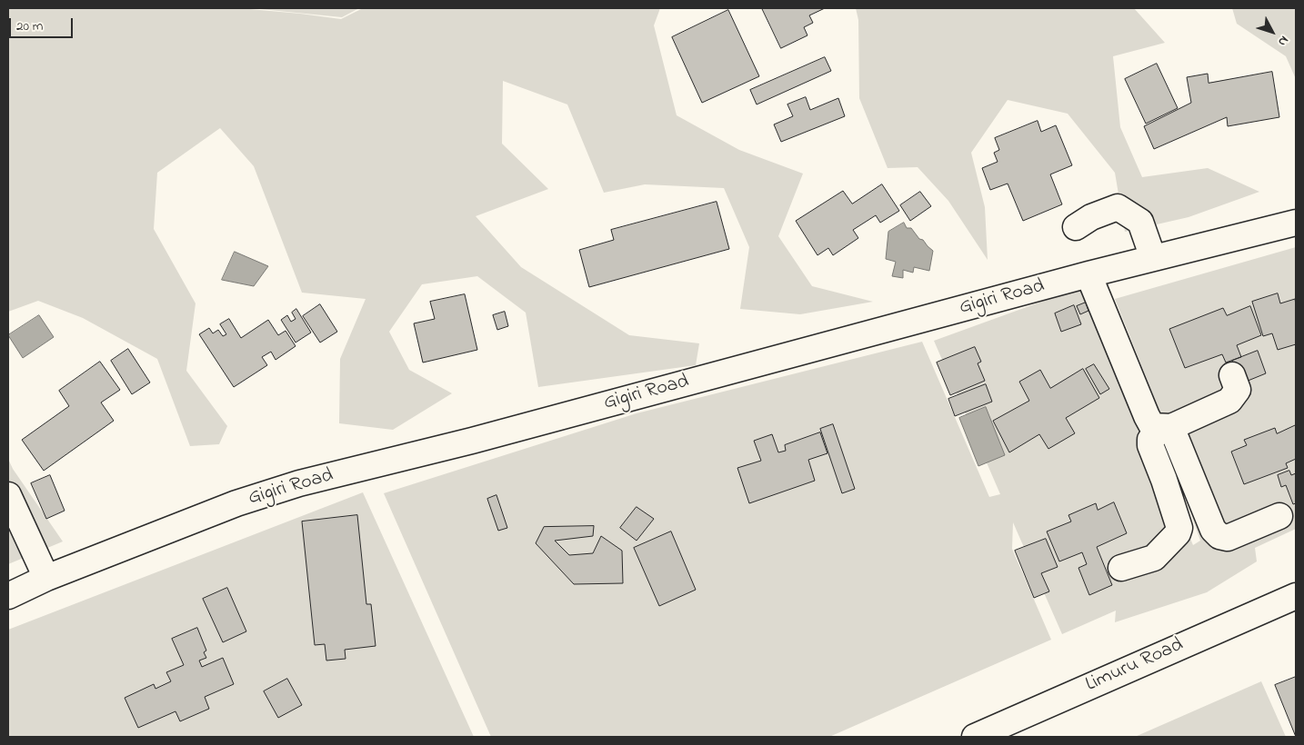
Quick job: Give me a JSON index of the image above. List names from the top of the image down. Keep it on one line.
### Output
{"streets":{"street":["Gigiri Road","Limuru Road"]},"scale_bar":"20 m","north":"bottom right"}
